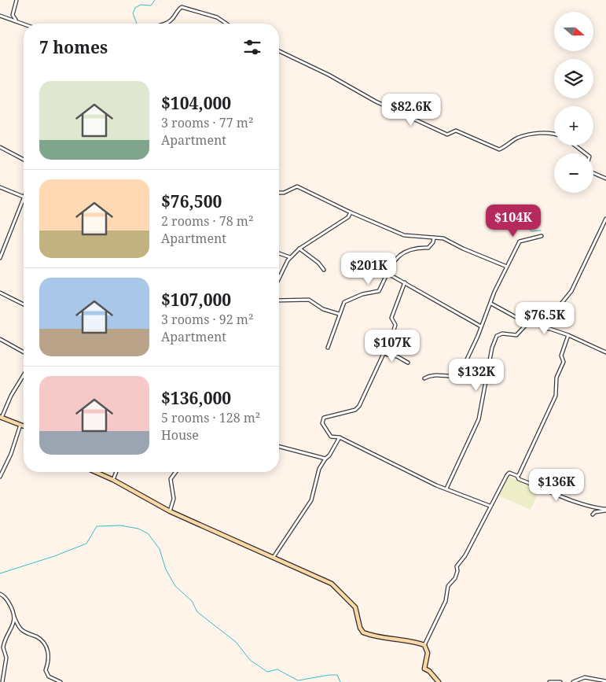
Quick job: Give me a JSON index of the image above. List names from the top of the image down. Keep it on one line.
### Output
{"north":"right","page":{"map_buttons":["+","−"],"heading":"7 homes","list":[{"name":"$104,000","note":"3 rooms · 77 m² · Apartment"},{"name":"$76,500","note":"2 rooms · 78 m² · Apartment"},{"name":"$107,000","note":"3 rooms · 92 m² · Apartment"},{"name":"$136,000","note":"5 rooms · 128 m² · House"}],"price":["$82.6K","$104K","$201K","$76.5K","$107K","$132K","$136K"]}}
